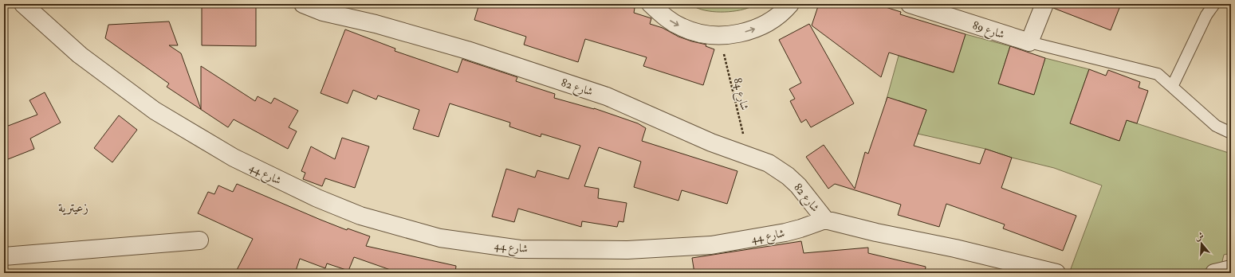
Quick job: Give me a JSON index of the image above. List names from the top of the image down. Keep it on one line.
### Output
{"streets":{"street":["شارع 89","شارع 82","شارع 44"],"path":["شارع 84"]},"crossings":[["شارع 82","شارع 84"],["شارع 82","شارع 44"]],"districts":["زعيترية"],"north":"top"}
